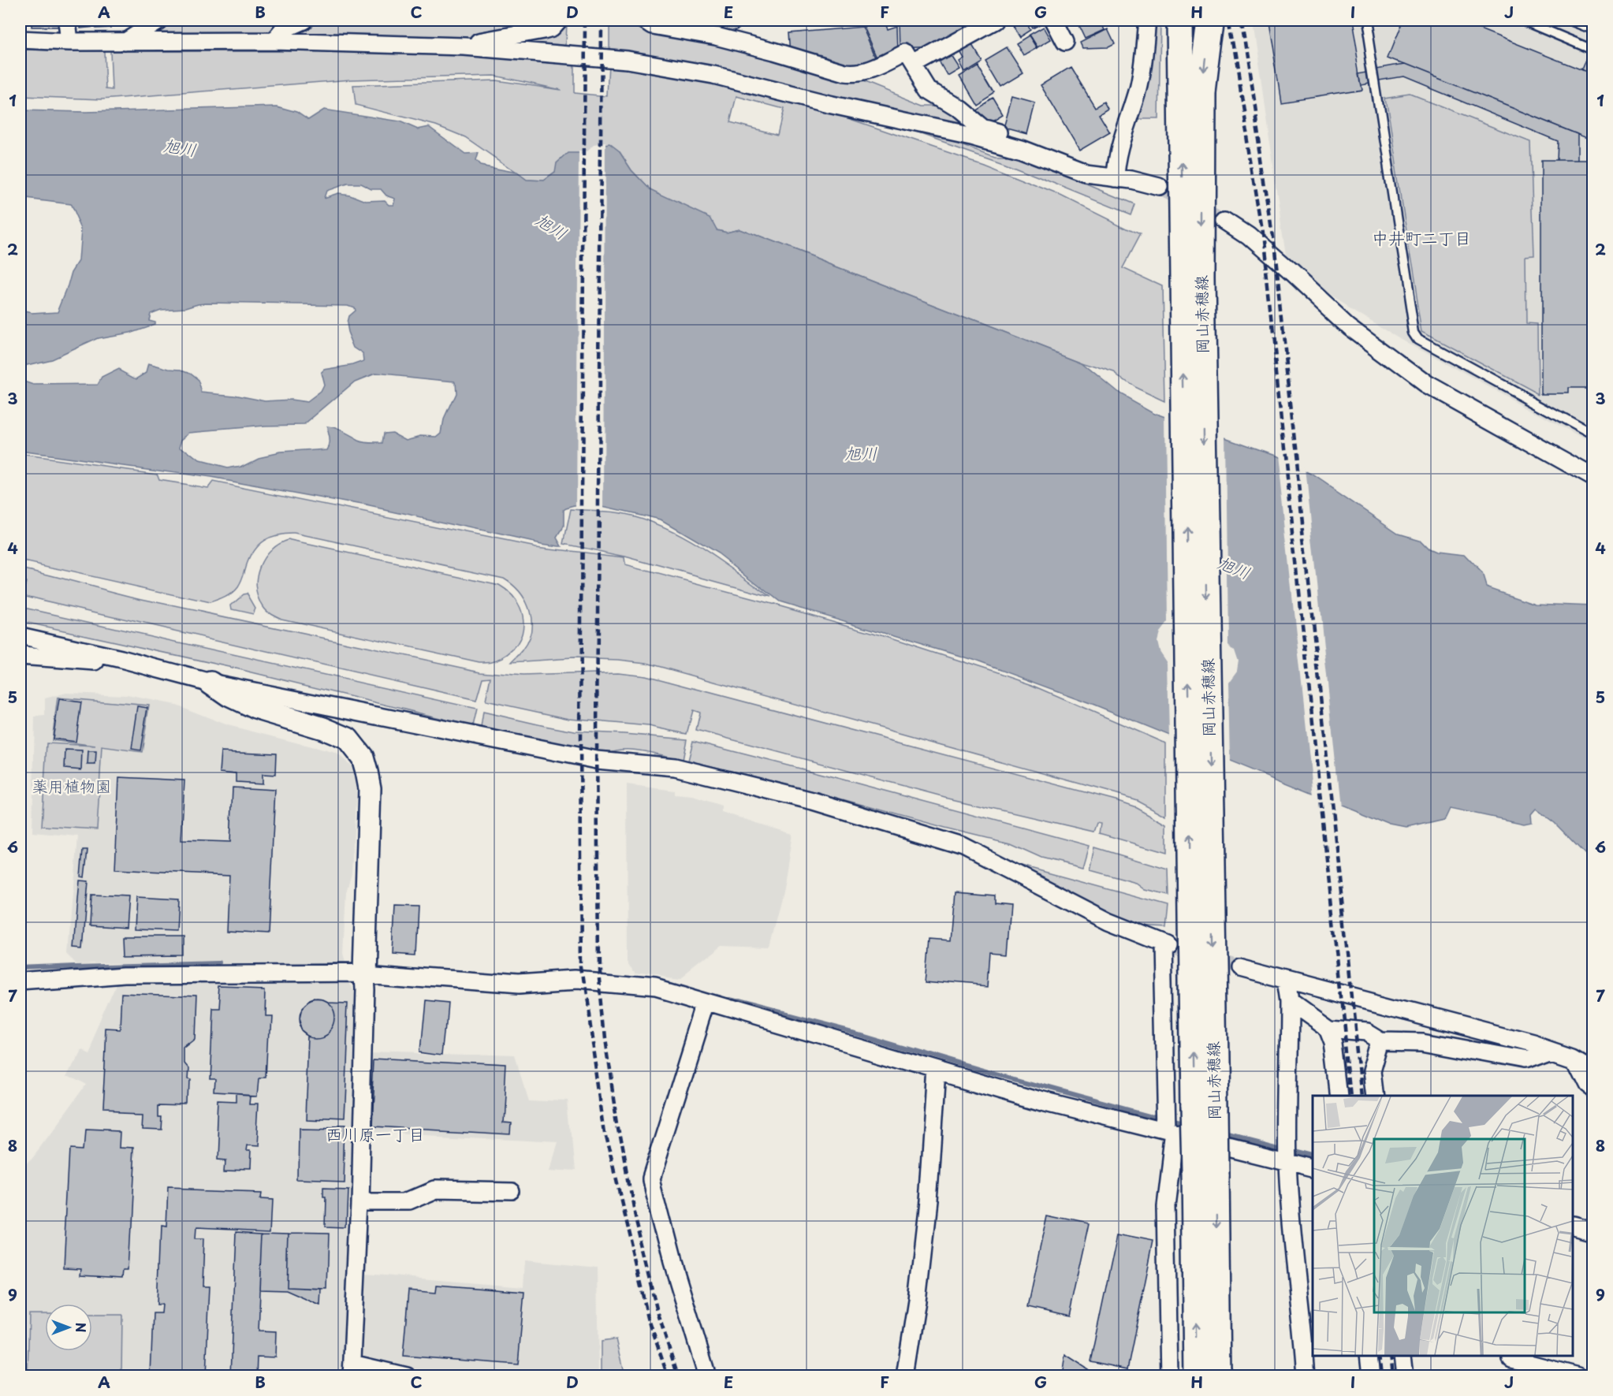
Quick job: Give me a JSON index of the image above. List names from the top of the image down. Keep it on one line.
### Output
{"streets":{"main road":["岡山赤穂線"]},"districts":["中井町二丁目","西川原一丁目"],"water":["旭川"],"parks":["薬用植物園"],"north":"right","grid":{"columns":["A","B","C","D","E","F","G","H","I","J"],"rows":["1","2","3","4","5","6","7","8","9"]}}
